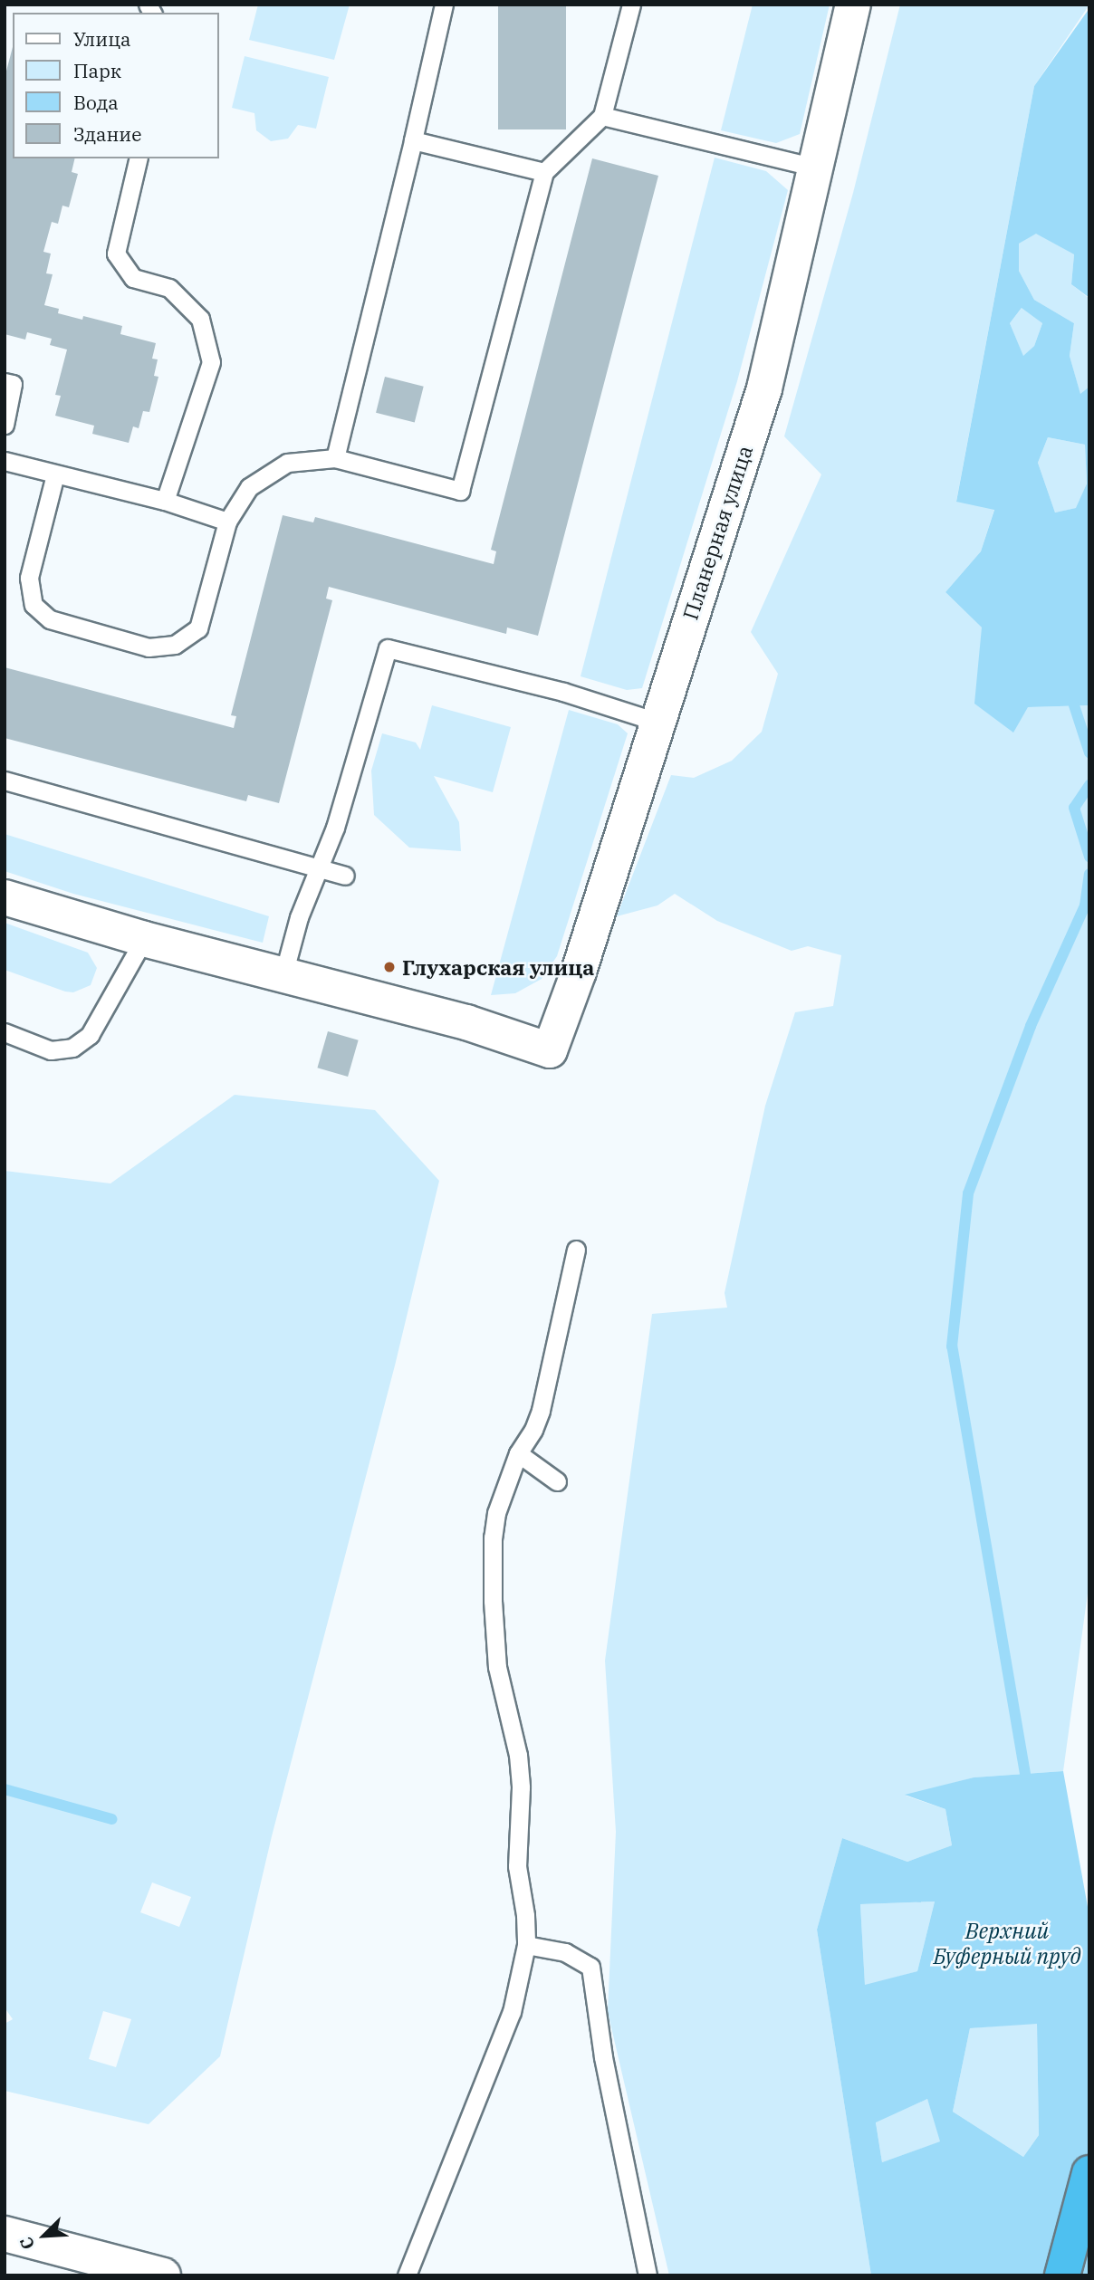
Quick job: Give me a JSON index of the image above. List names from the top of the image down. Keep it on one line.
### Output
{"streets":{"street":["Планерная улица"]},"water":["Верхний Буферный пруд"],"places":["Глухарская улица"],"legend":["Улица","Парк","Вода","Здание"],"north":"bottom left"}
